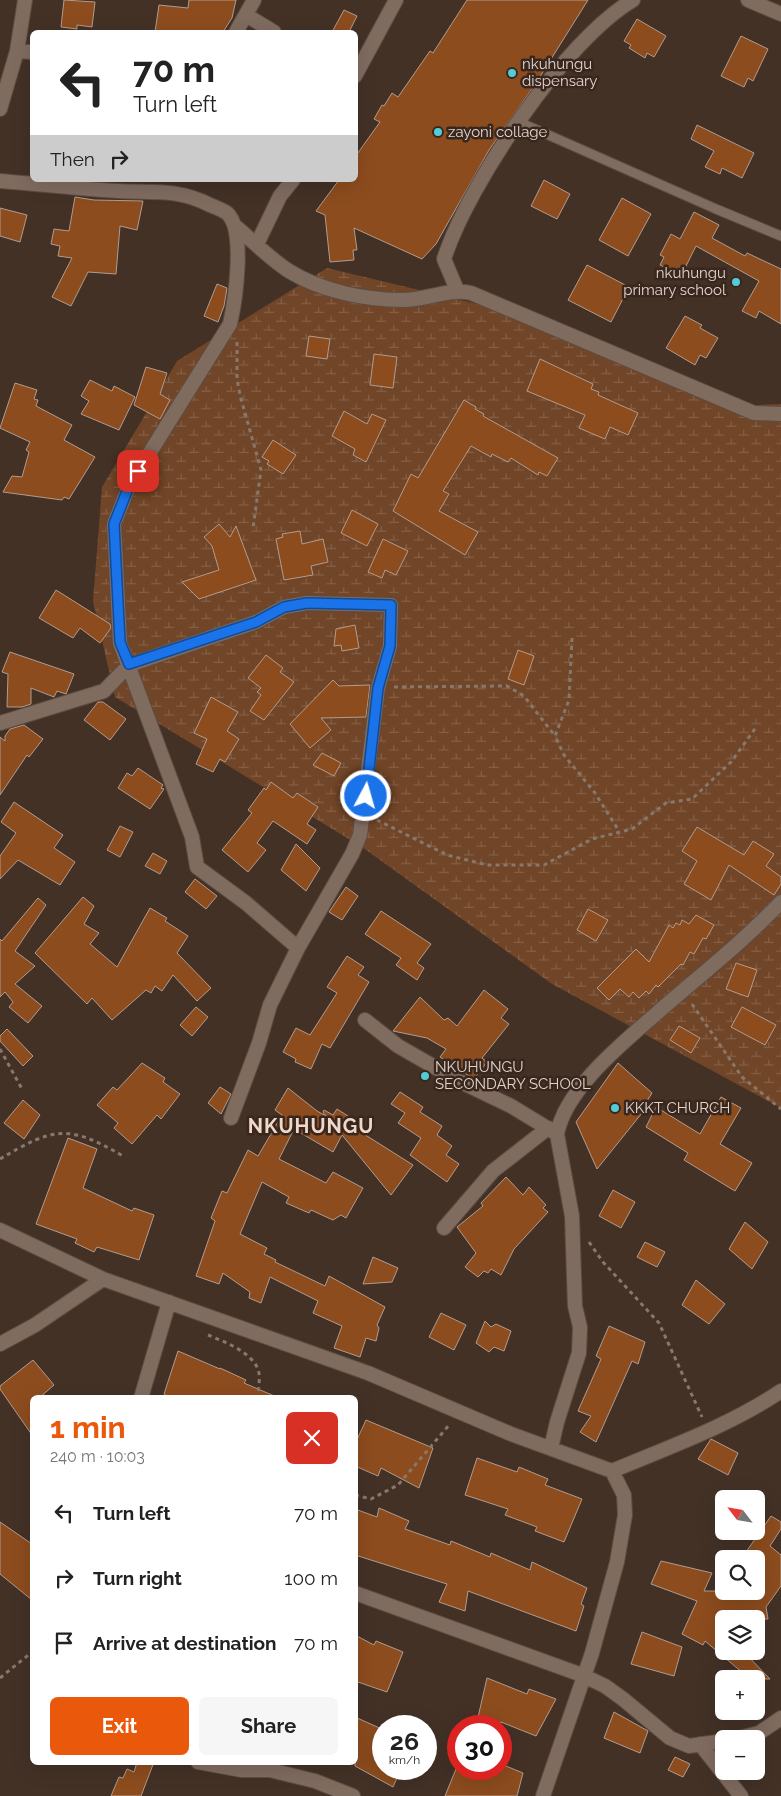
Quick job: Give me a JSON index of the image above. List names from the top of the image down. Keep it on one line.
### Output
{"districts":["NKUHUNGU"],"places":["nkuhungu dispensary","zayoni collage","nkuhungu primary school","NKUHUNGU SECONDARY SCHOOL","KKKT CHURCH"],"north":"top left","page":{"turn":["70 m","Turn left"],"then":"Then","heading":["1 min","240 m · 10:03"],"list":[{"name":"Turn left","value":"70 m"},{"name":"Turn right","value":"100 m"},{"name":"Arrive at destination","value":"70 m"}],"map_buttons":["+","−"],"buttons":["Exit","Share"],"speed":"26 km/h","limit":"30"}}
